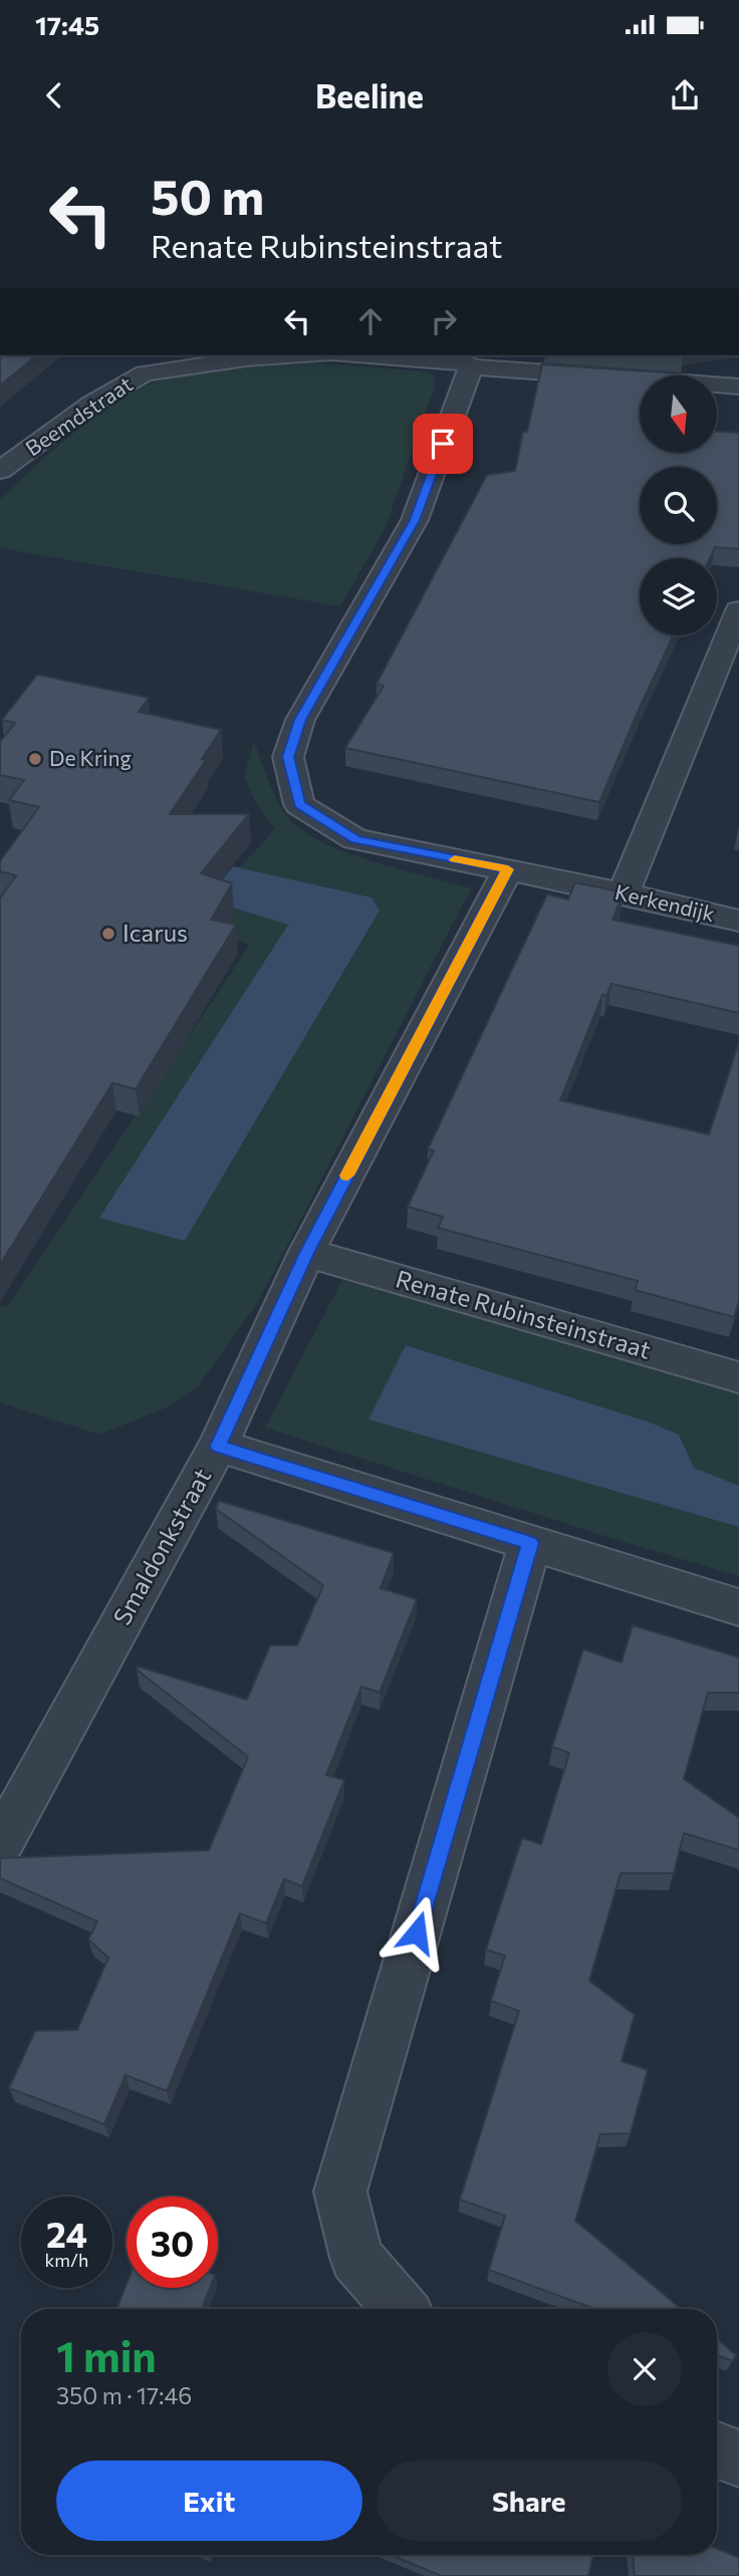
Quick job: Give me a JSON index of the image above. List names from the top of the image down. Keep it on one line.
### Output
{"streets":{"street":["Beemdstraat","Kerkendijk","Renate Rubinsteinstraat","Smaldonkstraat"]},"crossings":[["Kerkendijk","Smaldonkstraat"],["Renate Rubinsteinstraat","Smaldonkstraat"]],"places":["De Kring","Icarus"],"north":"bottom","page":{"status":"17:45","header":"Beeline","turn":["50 m","Renate Rubinsteinstraat"],"speed":"24 km/h","limit":"30","heading":["1 min","350 m · 17:46"],"buttons":["Exit","Share"]}}
